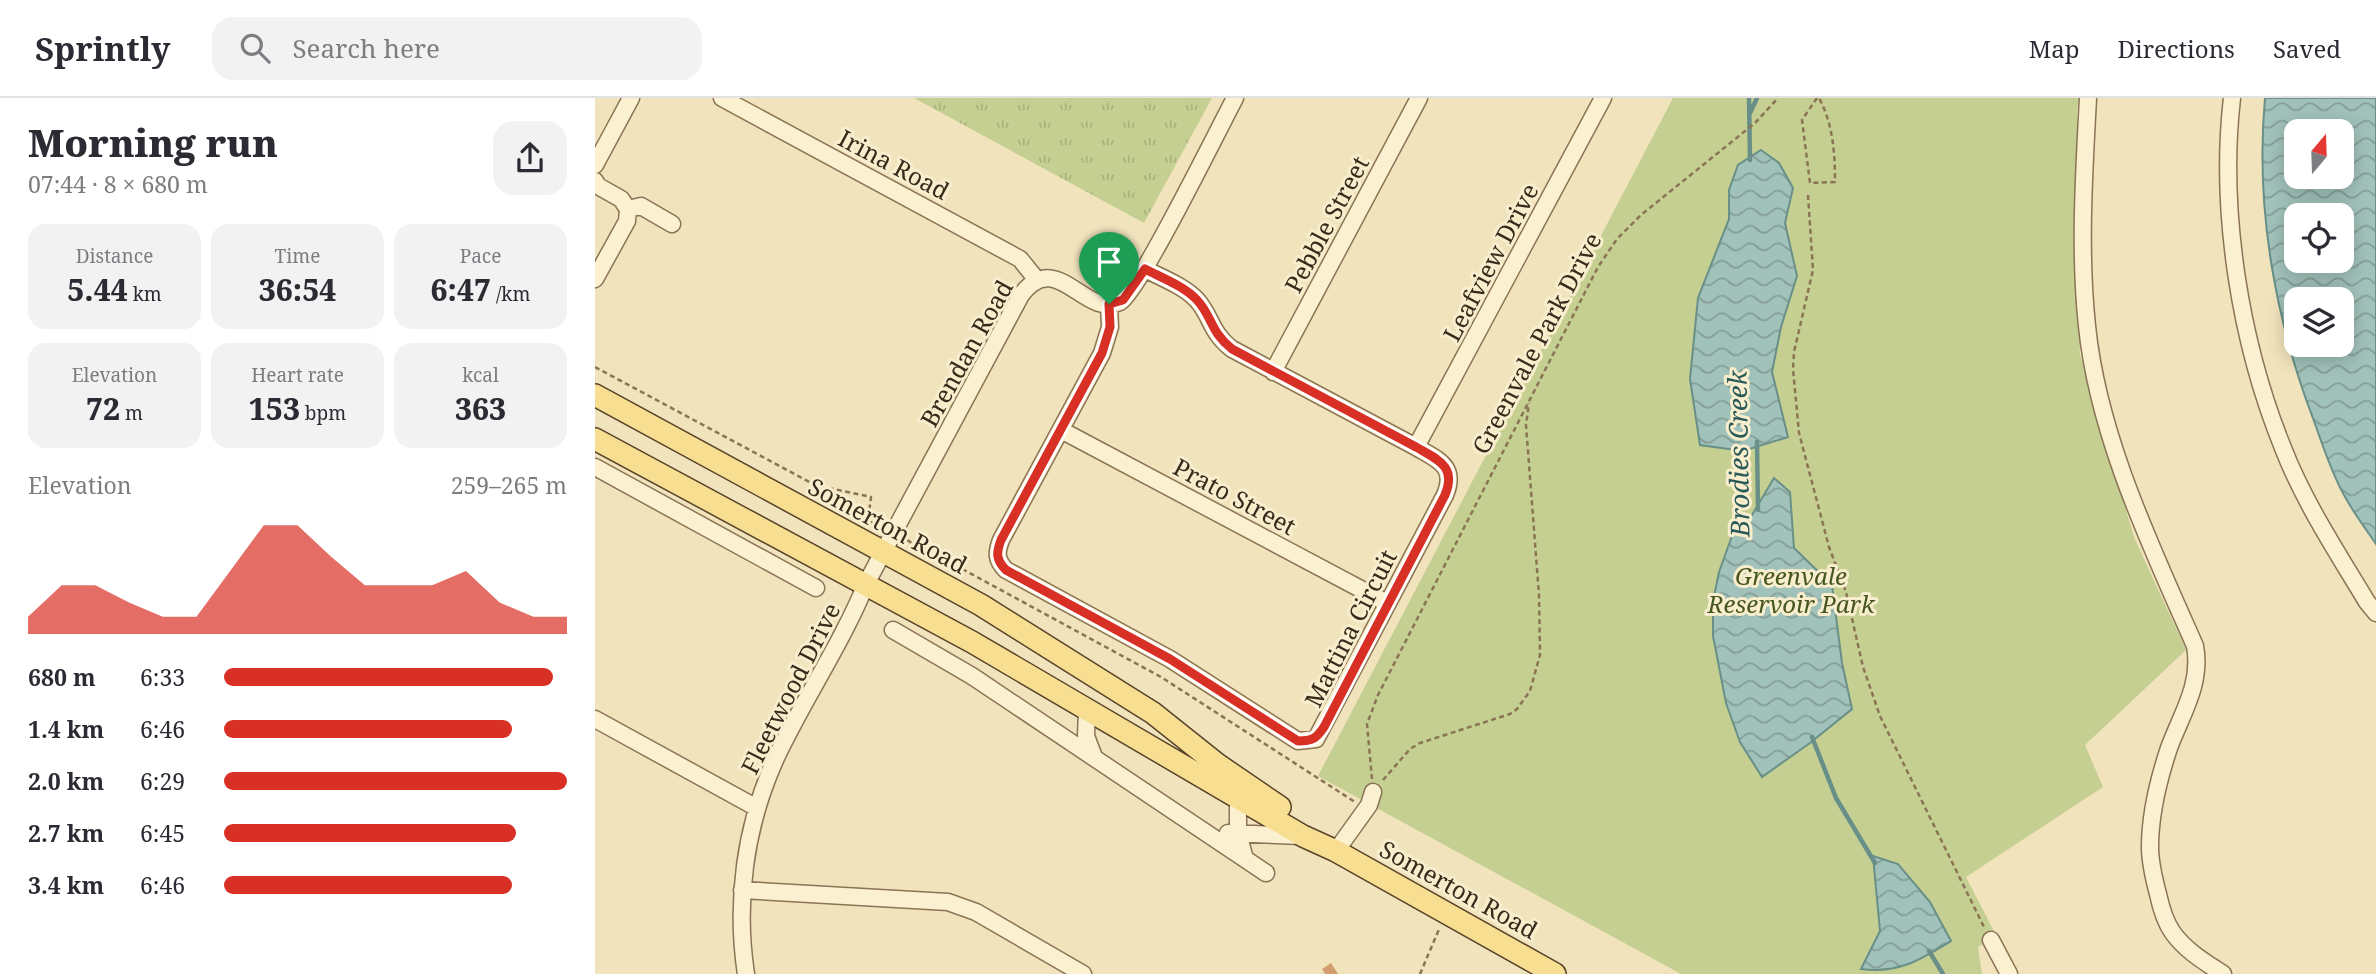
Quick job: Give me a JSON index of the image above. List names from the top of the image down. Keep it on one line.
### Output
{"streets":{"main road":["Somerton Road"],"street":["Irina Road","Pebble Street","Leafview Drive","Brendan Road","Prato Street","Mattina Circuit","Fleetwood Drive"],"path":["Greenvale Park Drive"]},"crossings":[["Irina Road","Brendan Road"],["Pebble Street","Mattina Circuit"],["Leafview Drive","Mattina Circuit"],["Brendan Road","Somerton Road"],["Brendan Road","Mattina Circuit"],["Brendan Road","Fleetwood Drive"],["Prato Street","Mattina Circuit"],["Somerton Road","Fleetwood Drive"]],"water":["Brodies Creek"],"parks":["Greenvale Reservoir Park"],"north":"top","page":{"header":"Sprintly","search":"Search here","nav":["Map","Directions","Saved"],"heading":["Morning run","07:44 · 8 × 680 m"],"stats":[["Distance","5.44 km"],["Time","36:54"],["Pace","6:47 /km"],["Elevation","72 m"],["Heart rate","153 bpm"],["kcal","363"]],"chart":["Elevation","259–265 m"],"list":[{"name":"680 m","note":"6:33"},{"name":"1.4 km","note":"6:46"},{"name":"2.0 km","note":"6:29"},{"name":"2.7 km","note":"6:45"},{"name":"3.4 km","note":"6:46"}]}}
